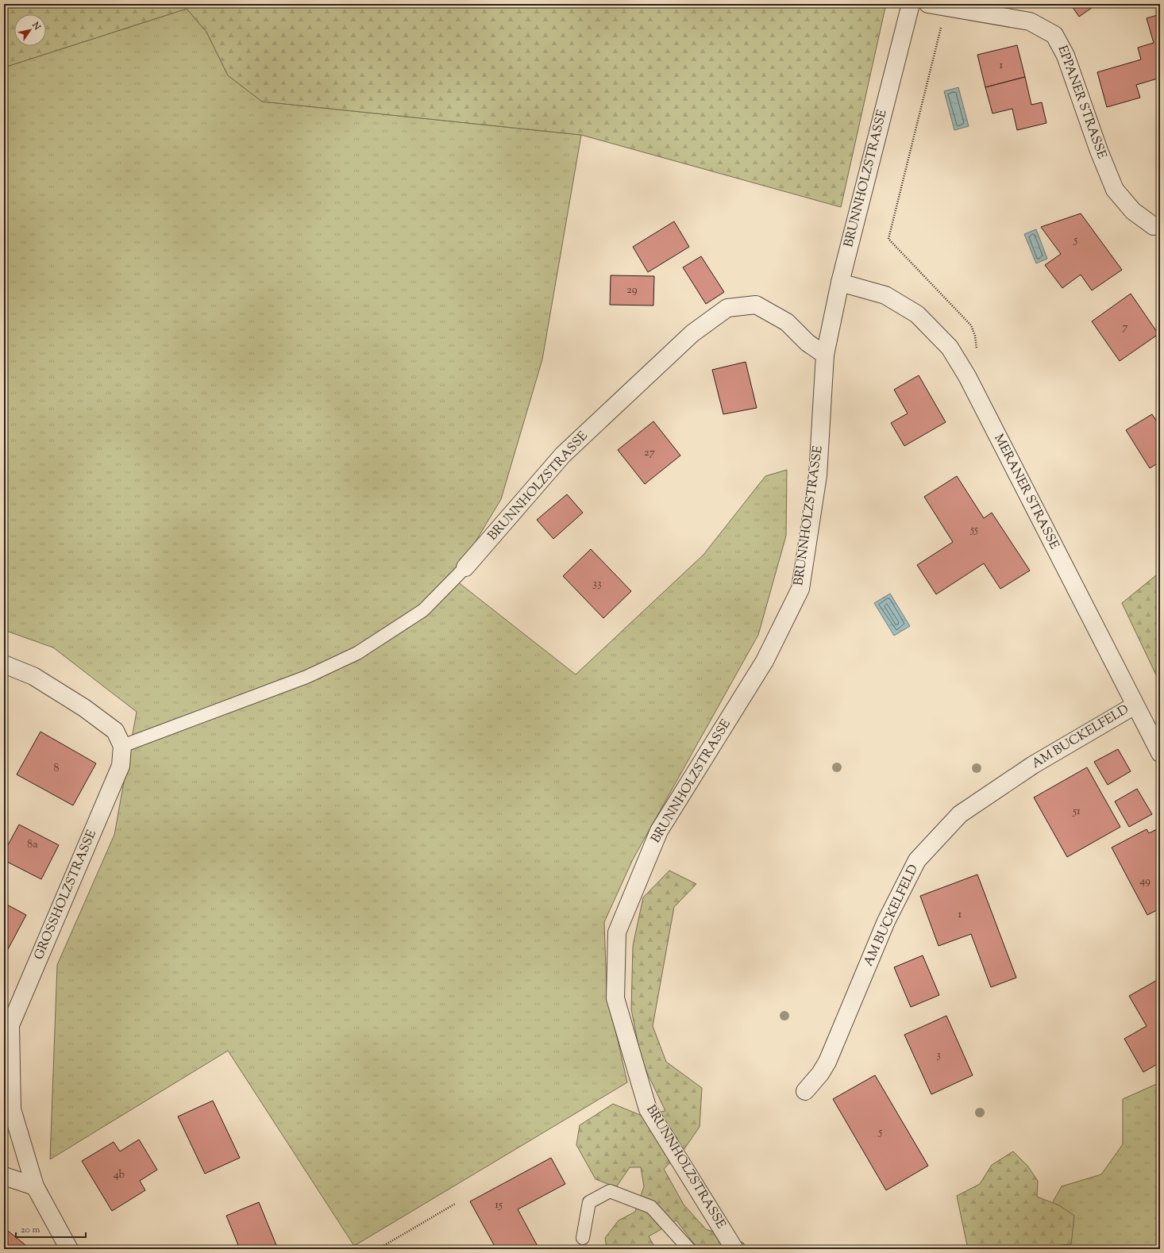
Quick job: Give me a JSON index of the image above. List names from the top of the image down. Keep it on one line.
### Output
{"streets":{"street":["EPPANER STRASSE","BRUNNHOLZSTRASSE","MERANER STRASSE","AM BUCKELFELD","GROSSHOLZSTRASSE"]},"crossings":[["BRUNNHOLZSTRASSE","MERANER STRASSE"],["MERANER STRASSE","AM BUCKELFELD"]],"house_numbers":["1","5","29","7","27","55","33","8","51","8a","49","1","3","5","4b","15"],"scale_bar":"20 m","north":"top right"}
